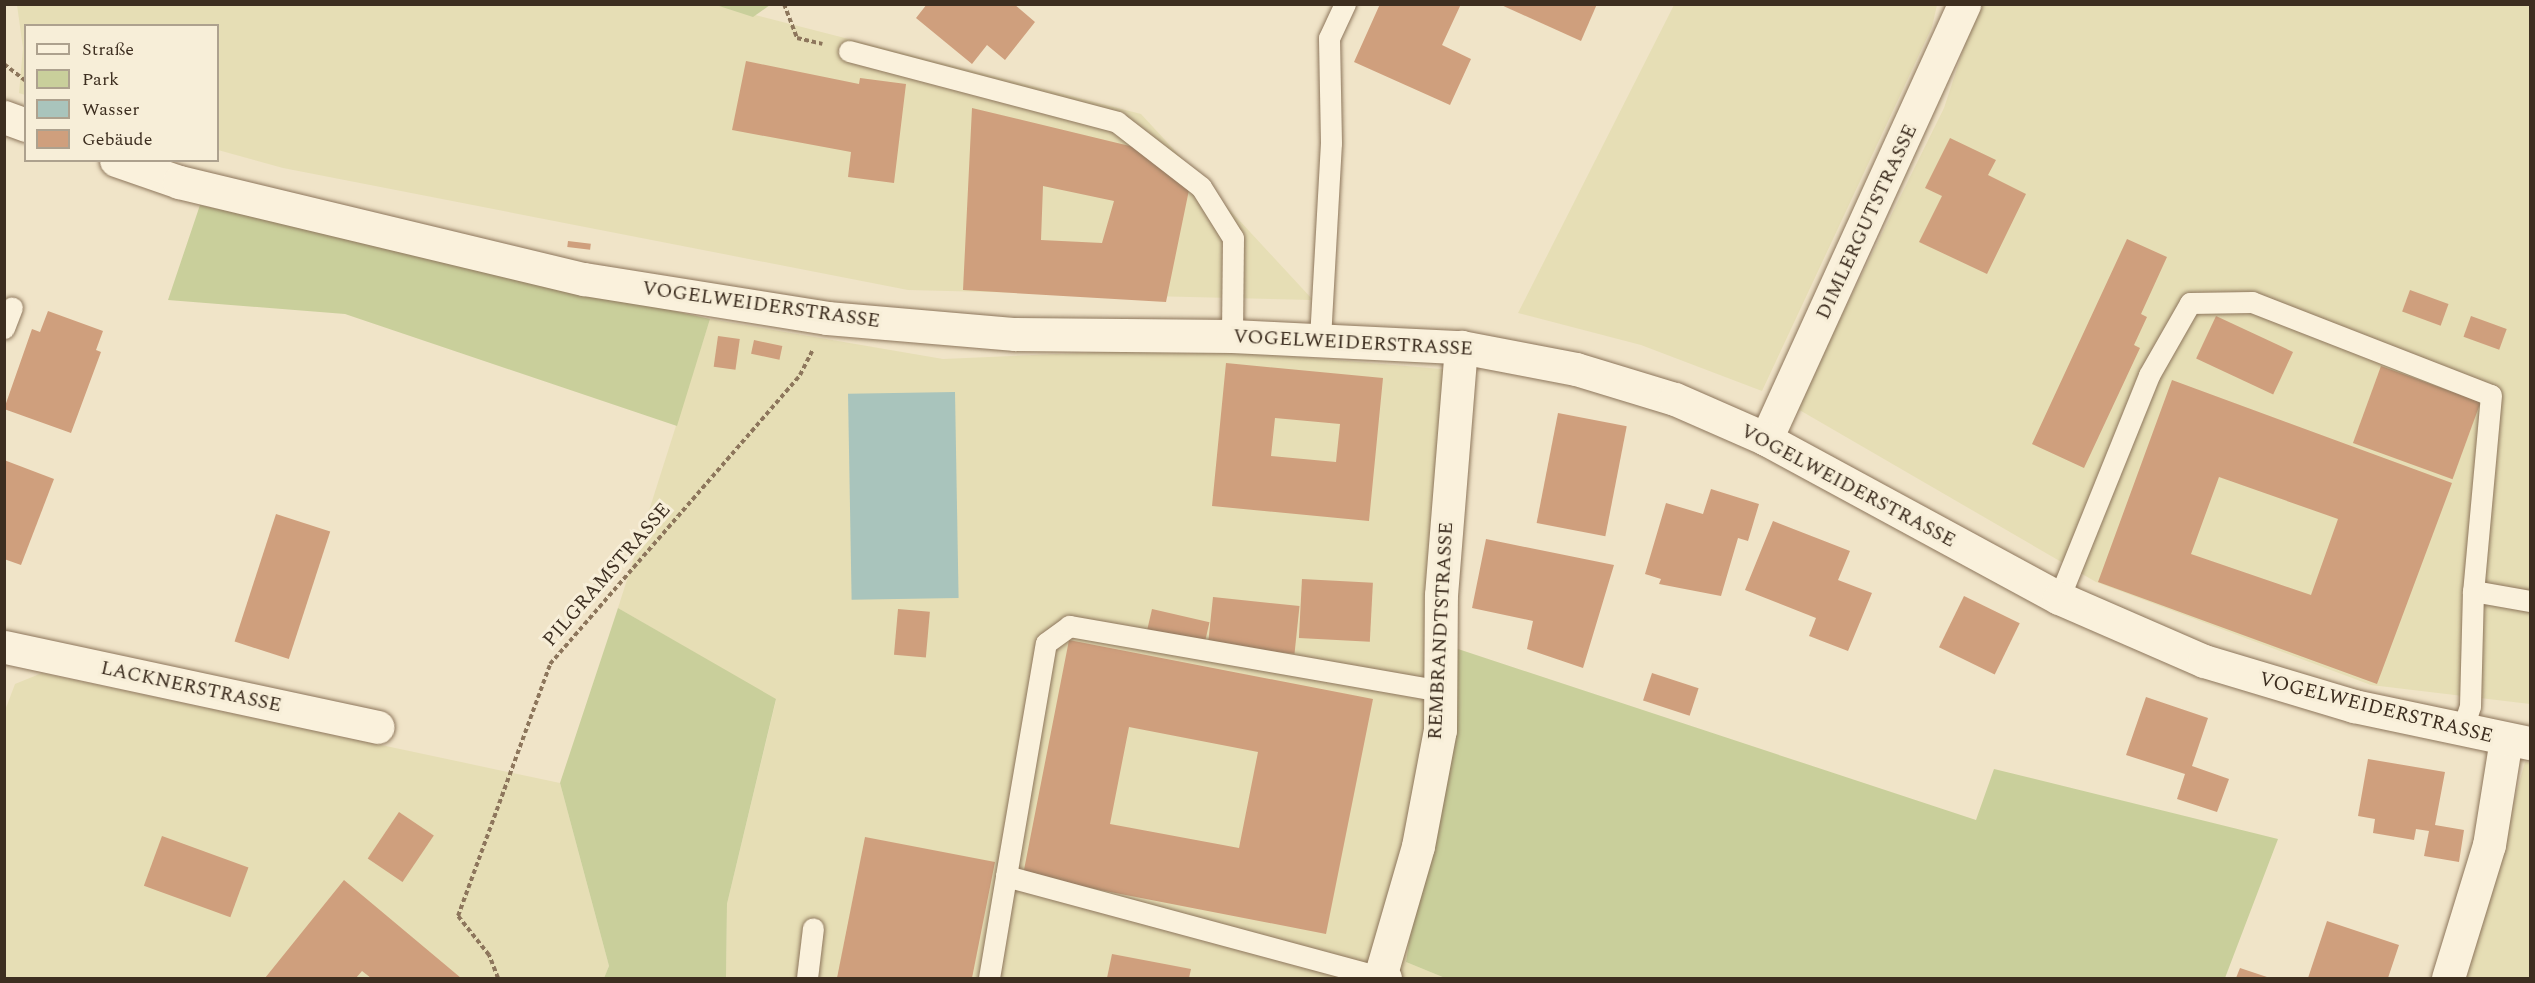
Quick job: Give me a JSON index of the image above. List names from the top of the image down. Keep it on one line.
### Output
{"streets":{"main road":["DIMLERGUTSTRASSE","VOGELWEIDERSTRASSE","REMBRANDTSTRASSE","LACKNERSTRASSE"],"path":["PILGRAMSTRASSE"]},"crossings":[["DIMLERGUTSTRASSE","VOGELWEIDERSTRASSE"],["VOGELWEIDERSTRASSE","PILGRAMSTRASSE"],["VOGELWEIDERSTRASSE","REMBRANDTSTRASSE"]],"legend":["Straße","Park","Wasser","Gebäude"]}
